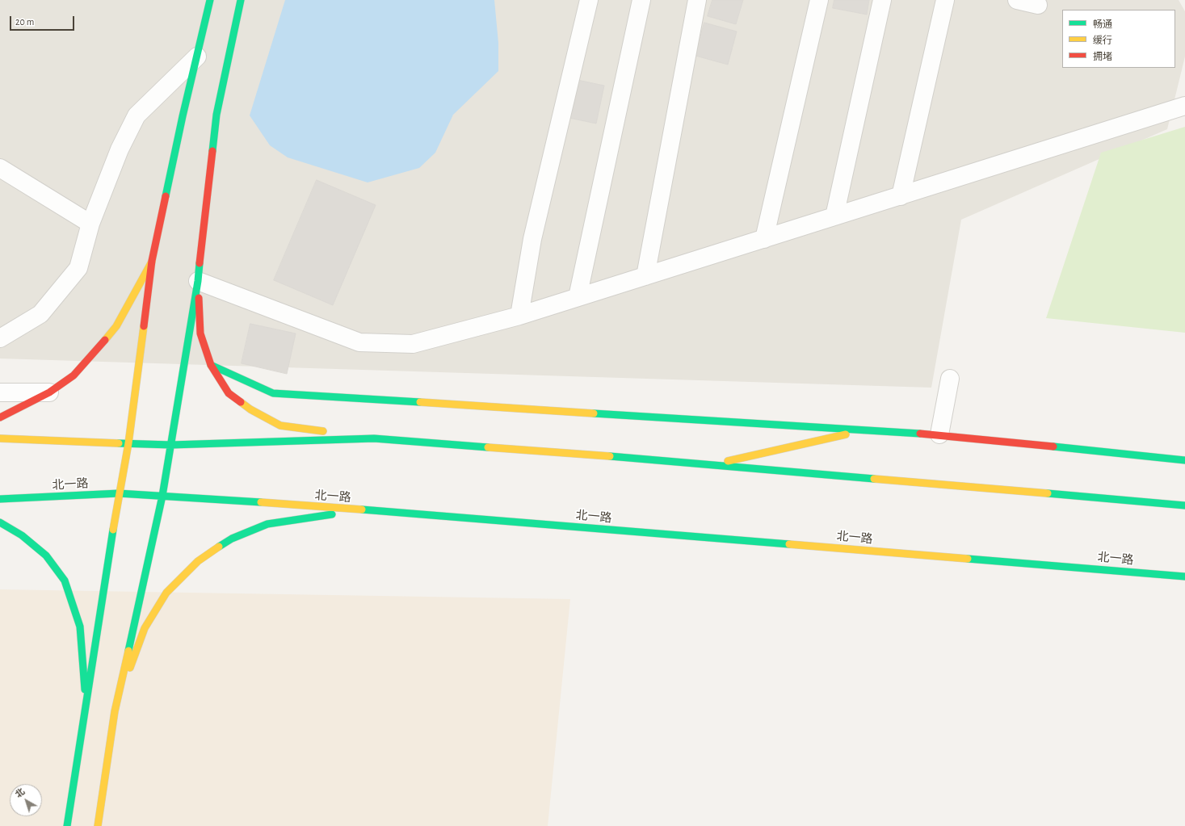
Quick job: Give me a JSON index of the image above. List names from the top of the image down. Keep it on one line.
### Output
{"streets":{"main road":["北一路"]},"legend":["畅通","缓行","拥堵"],"scale_bar":"20 m","north":"top left"}
